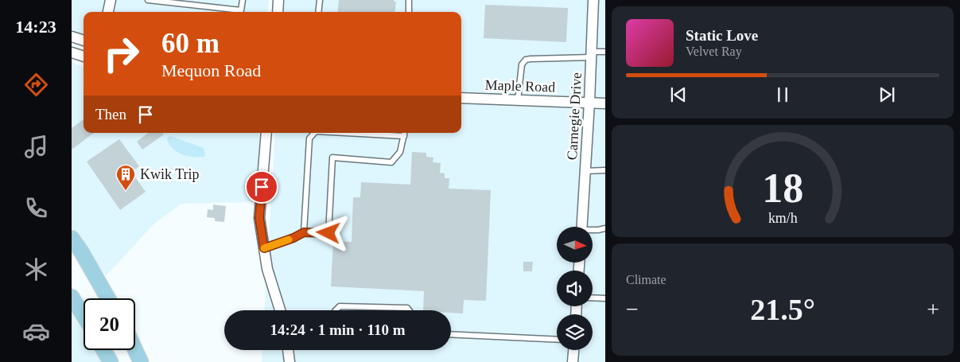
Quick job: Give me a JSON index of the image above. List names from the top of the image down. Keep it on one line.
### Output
{"streets":{"street":["Maple Road","Carnegie Drive"]},"crossings":[["Maple Road","Carnegie Drive"]],"places":{"building":["Kwik Trip"]},"north":"right","page":{"tabs":"14:23","turn":["60 m","Mequon Road"],"song":["Static Love","Velvet Ray"],"then":"Then","tile":"Climate","heat":["−","21.5°","+"],"limit":"20","trip":"14:24 · 1 min · 110 m","gauge":["18","km/h"]}}
